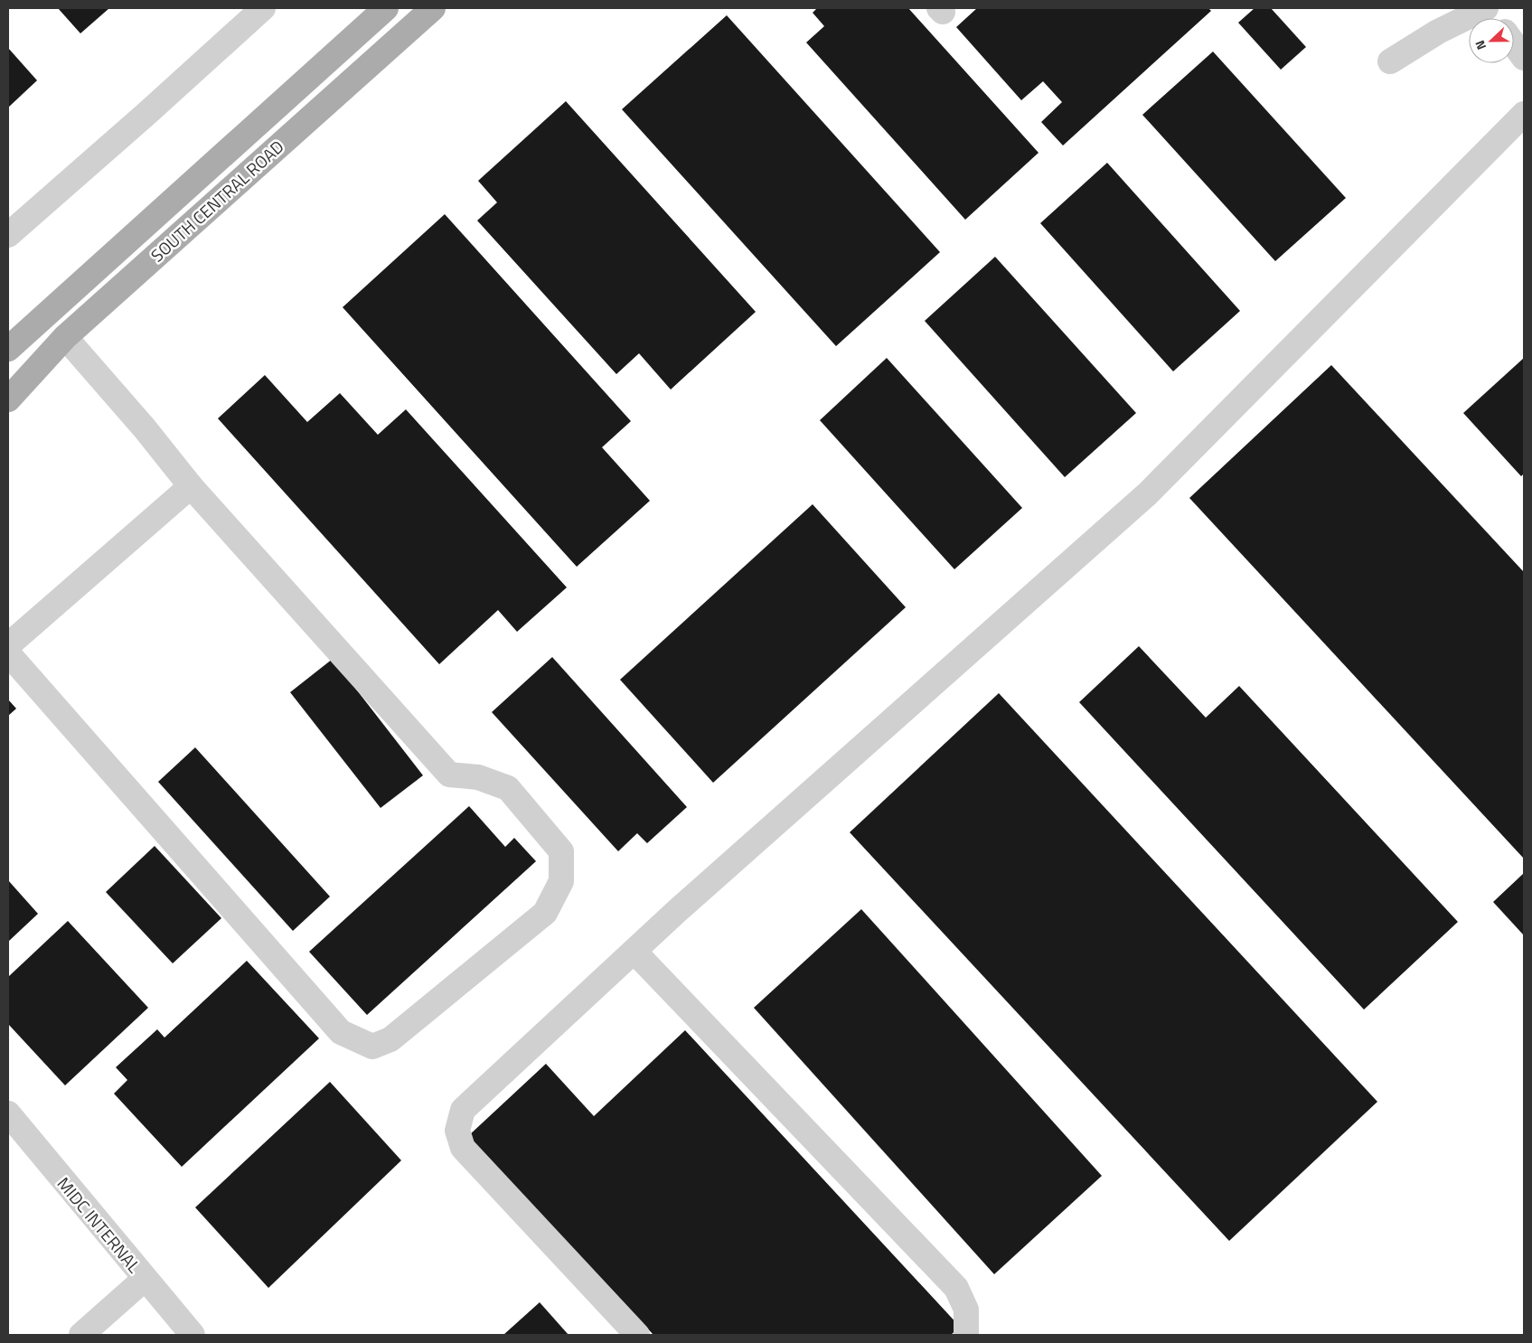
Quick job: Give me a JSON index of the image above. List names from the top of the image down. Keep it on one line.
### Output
{"streets":{"main road":["SOUTH CENTRAL ROAD"],"street":["MIDC INTERNAL"]},"north":"left"}
